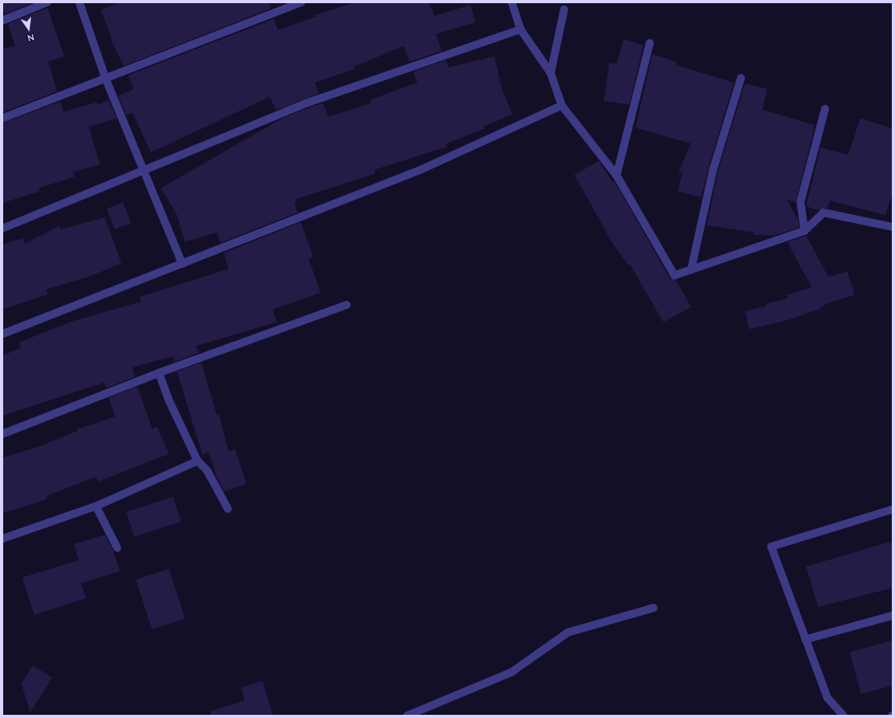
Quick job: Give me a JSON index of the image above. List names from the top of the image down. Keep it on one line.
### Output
{"north":"bottom"}
